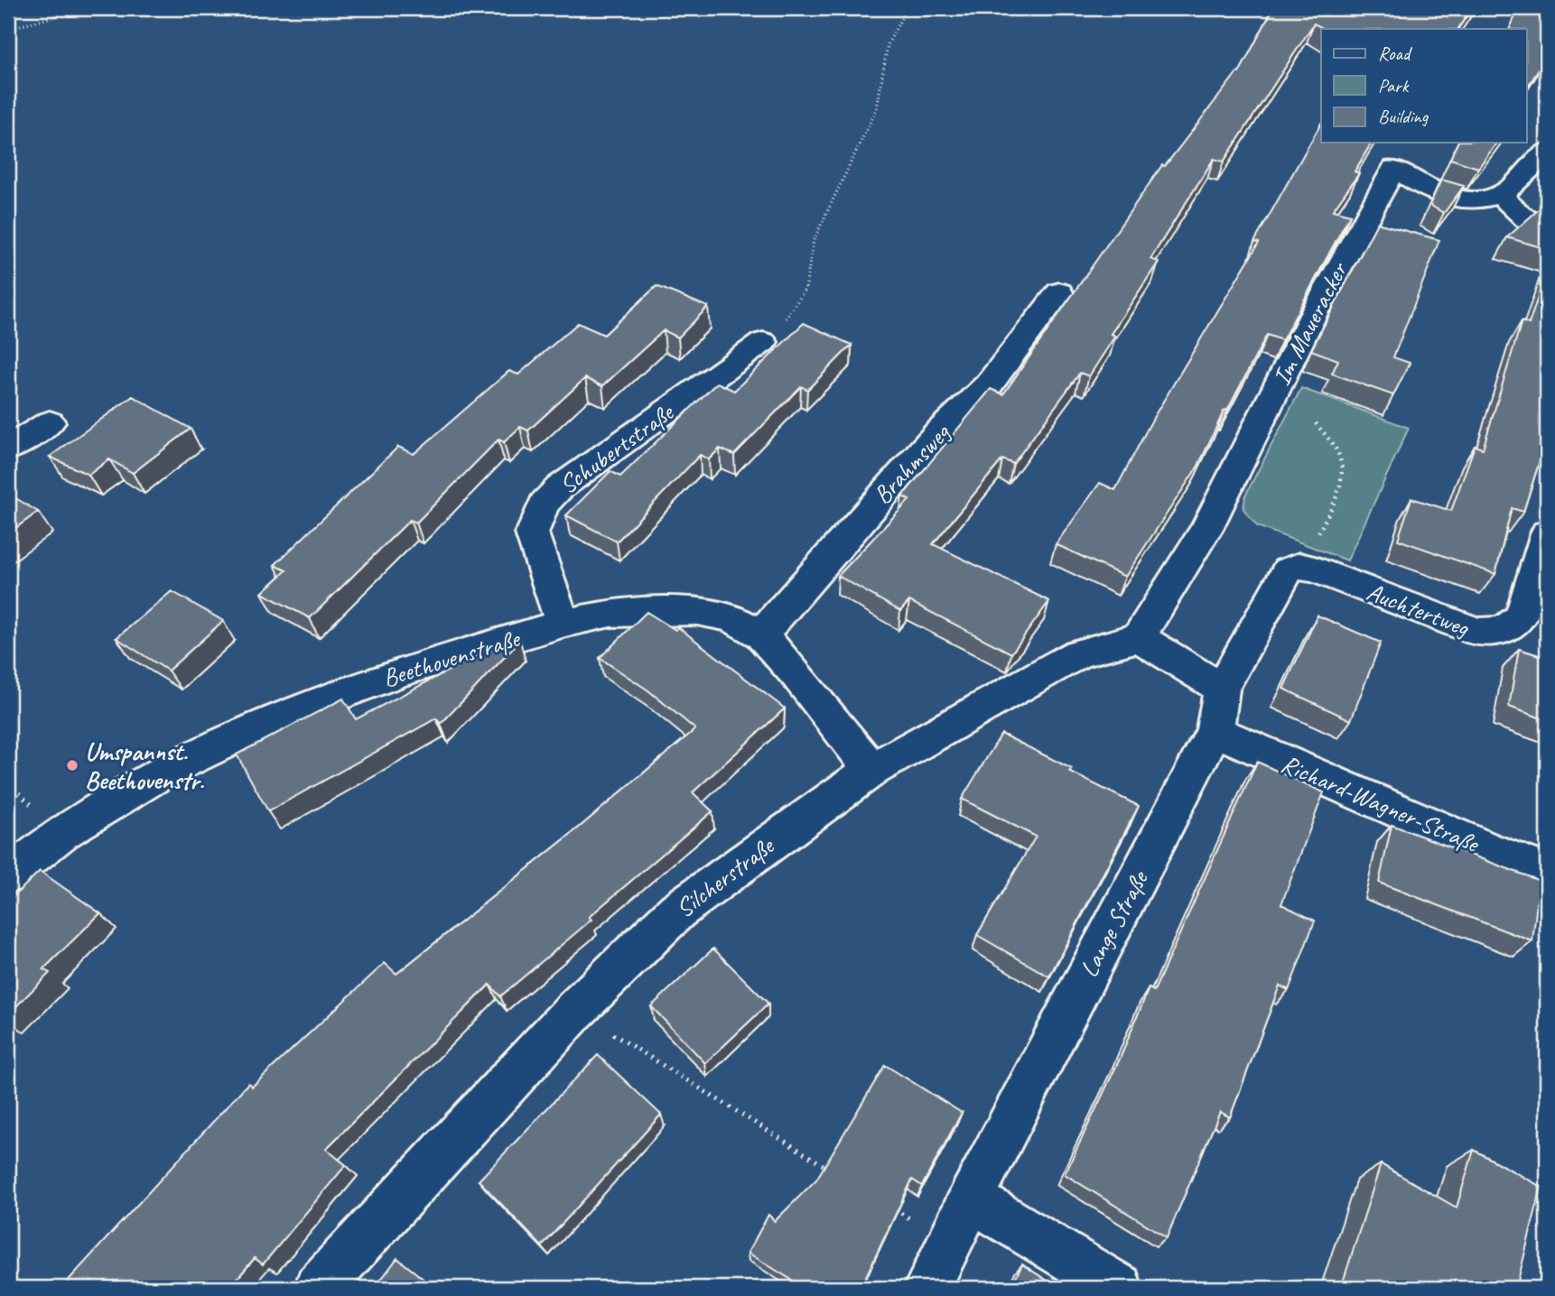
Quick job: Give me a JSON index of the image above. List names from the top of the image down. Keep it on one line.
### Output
{"streets":{"street":["Im Maueracker","Schubertstraße","Brahmsweg","Auchtertweg","Beethovenstraße","Richard-Wagner-Straße","Silcherstraße","Lange Straße"]},"crossings":[["Im Maueracker","Silcherstraße"],["Schubertstraße","Beethovenstraße"],["Brahmsweg","Beethovenstraße"],["Auchtertweg","Lange Straße"],["Beethovenstraße","Silcherstraße"],["Richard-Wagner-Straße","Lange Straße"]],"places":["Umspannst. Beethovenstr."],"legend":["Road","Park","Building"]}
